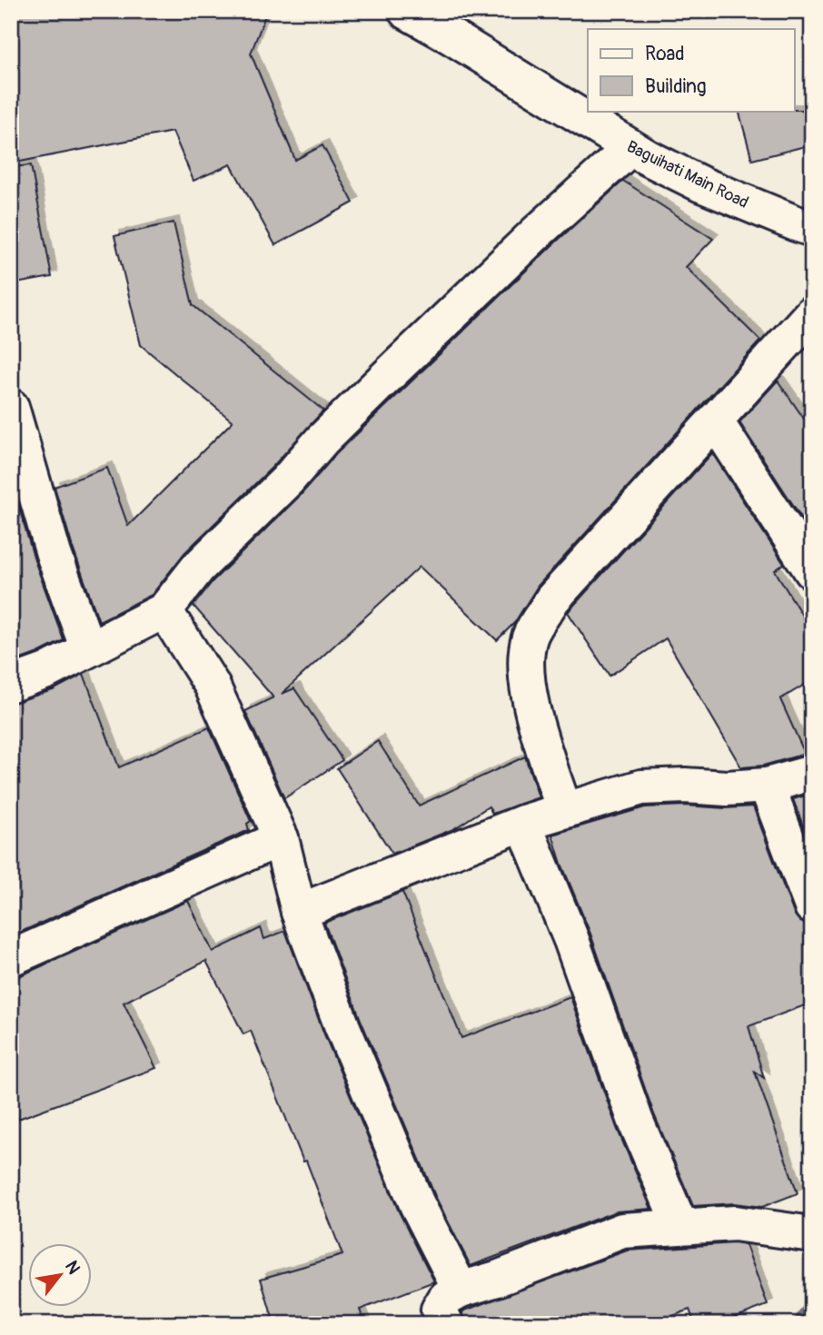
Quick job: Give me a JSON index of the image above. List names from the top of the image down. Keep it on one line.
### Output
{"streets":{"street":["Baguihati Main Road"]},"legend":["Road","Building"],"north":"top right"}
